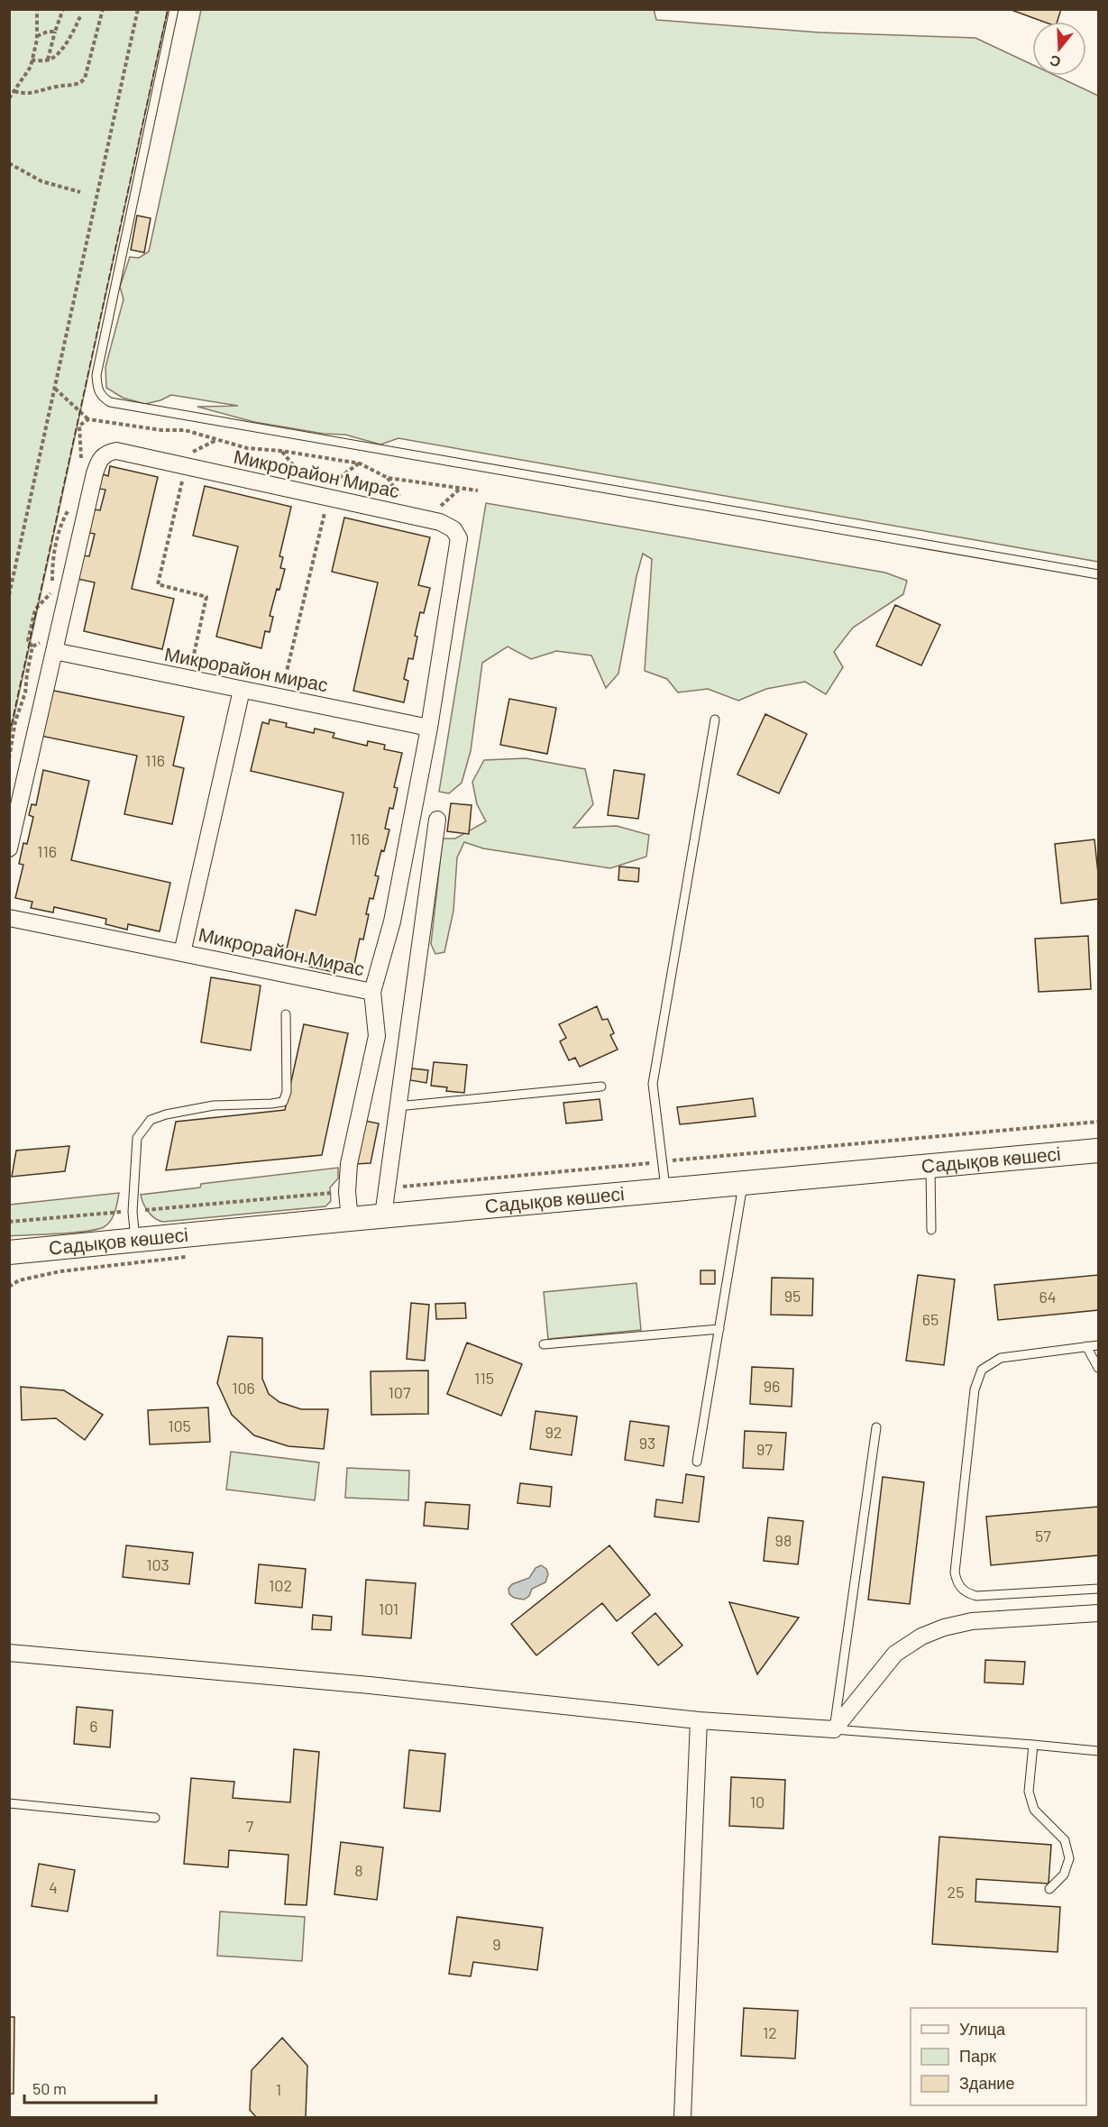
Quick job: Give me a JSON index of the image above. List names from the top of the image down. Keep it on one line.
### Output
{"streets":{"street":["Микрорайон Мирас","Микрорайон мирас","Садықов көшесі"]},"crossings":[["Микрорайон Мирас","Микрорайон мирас"],["Микрорайон Мирас","Садықов көшесі"]],"house_numbers":["116","116","116","95","64","65","115","96","106","107","105","92","93","97","57","98","103","102","101","6","10","7","8","4","25","9","12","1"],"legend":["Улица","Парк","Здание"],"scale_bar":"50 m","north":"bottom"}
